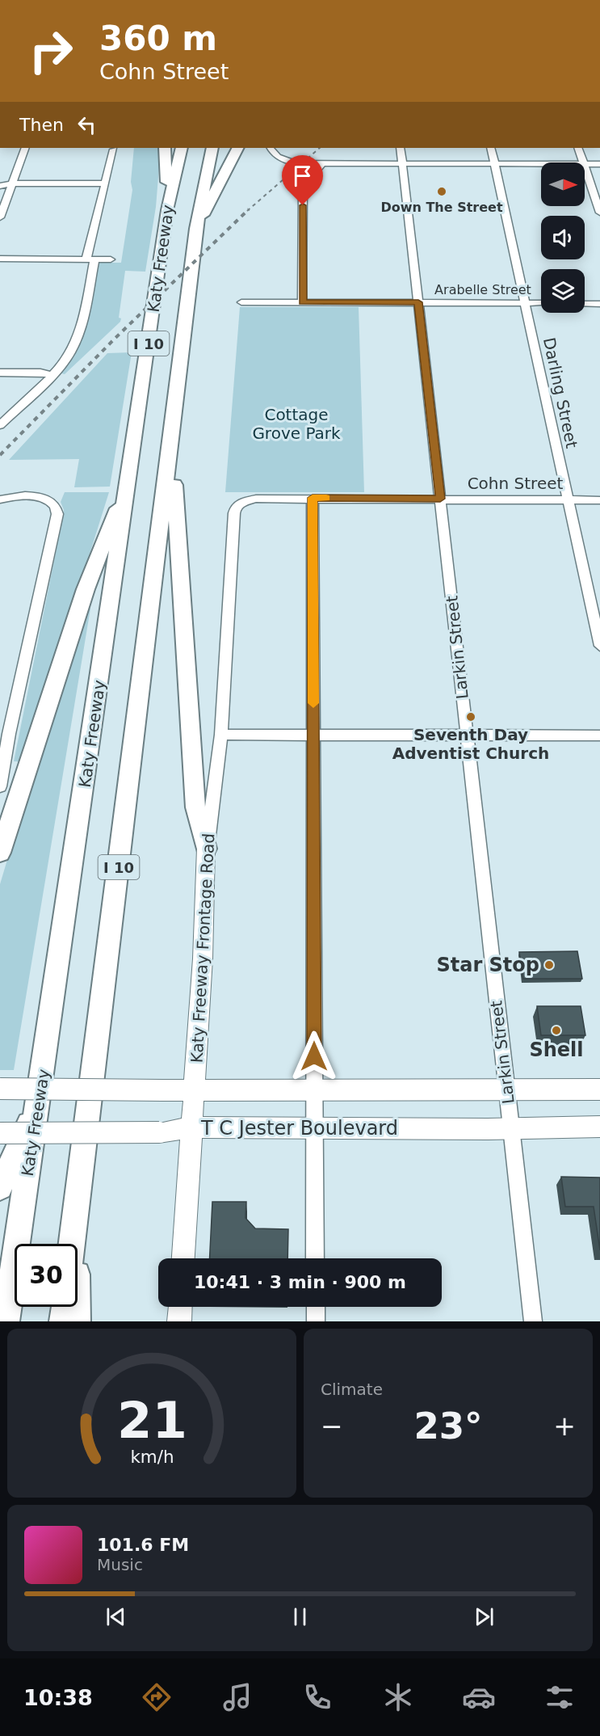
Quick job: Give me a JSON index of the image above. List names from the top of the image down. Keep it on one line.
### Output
{"streets":{"highway":["Katy Freeway","I 10"],"main road":["Katy Freeway Frontage Road","T C Jester Boulevard"],"street":["Arabelle Street","Darling Street","Cohn Street","Larkin Street"]},"crossings":[["Arabelle Street","Darling Street"],["Arabelle Street","Larkin Street"],["Darling Street","Cohn Street"],["Cohn Street","Larkin Street"],["Cohn Street","Katy Freeway Frontage Road"],["Larkin Street","T C Jester Boulevard"],["Katy Freeway Frontage Road","T C Jester Boulevard"]],"parks":["Cottage Grove Park"],"places":["Down The Street","Seventh Day Adventist Church","Star Stop","Shell"],"north":"right","page":{"turn":["360 m","Cohn Street"],"then":"Then","limit":"30","trip":"10:41 · 3 min · 900 m","tile":"Climate","heat":["−","23°","+"],"song":["101.6 FM","Music"],"tabs":"10:38","gauge":["21","km/h"]}}
